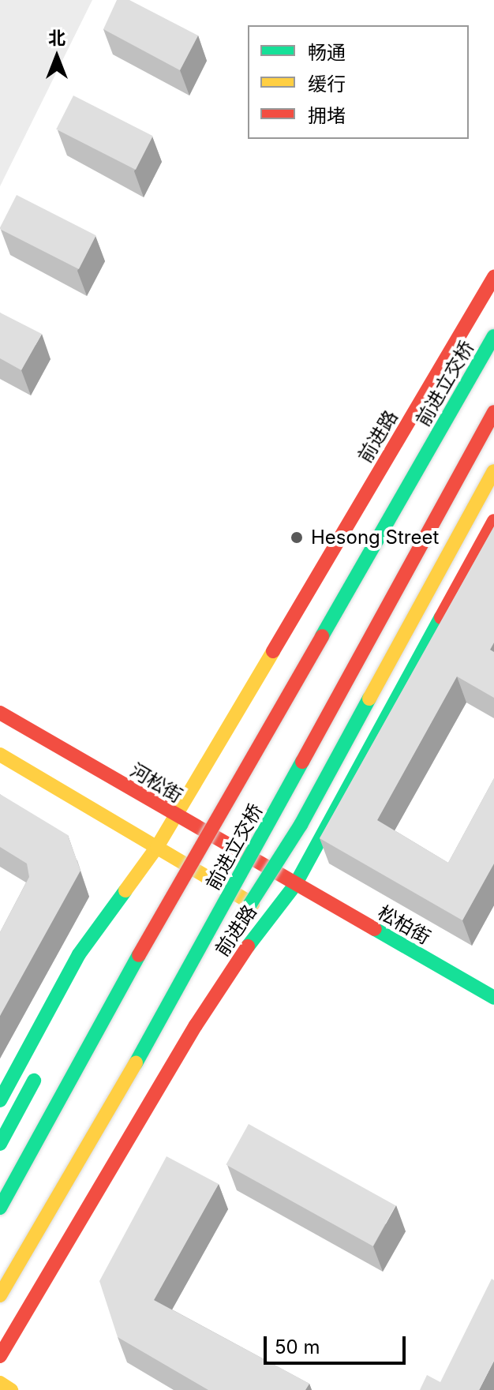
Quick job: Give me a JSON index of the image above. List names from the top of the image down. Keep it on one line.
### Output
{"streets":{"main road":["前进立交桥","前进路","河松街","松柏街"]},"crossings":[["前进路","河松街"],["前进路","松柏街"],["河松街","松柏街"]],"places":["Hesong Street"],"legend":["畅通","缓行","拥堵"],"scale_bar":"50 m","north":"top"}
